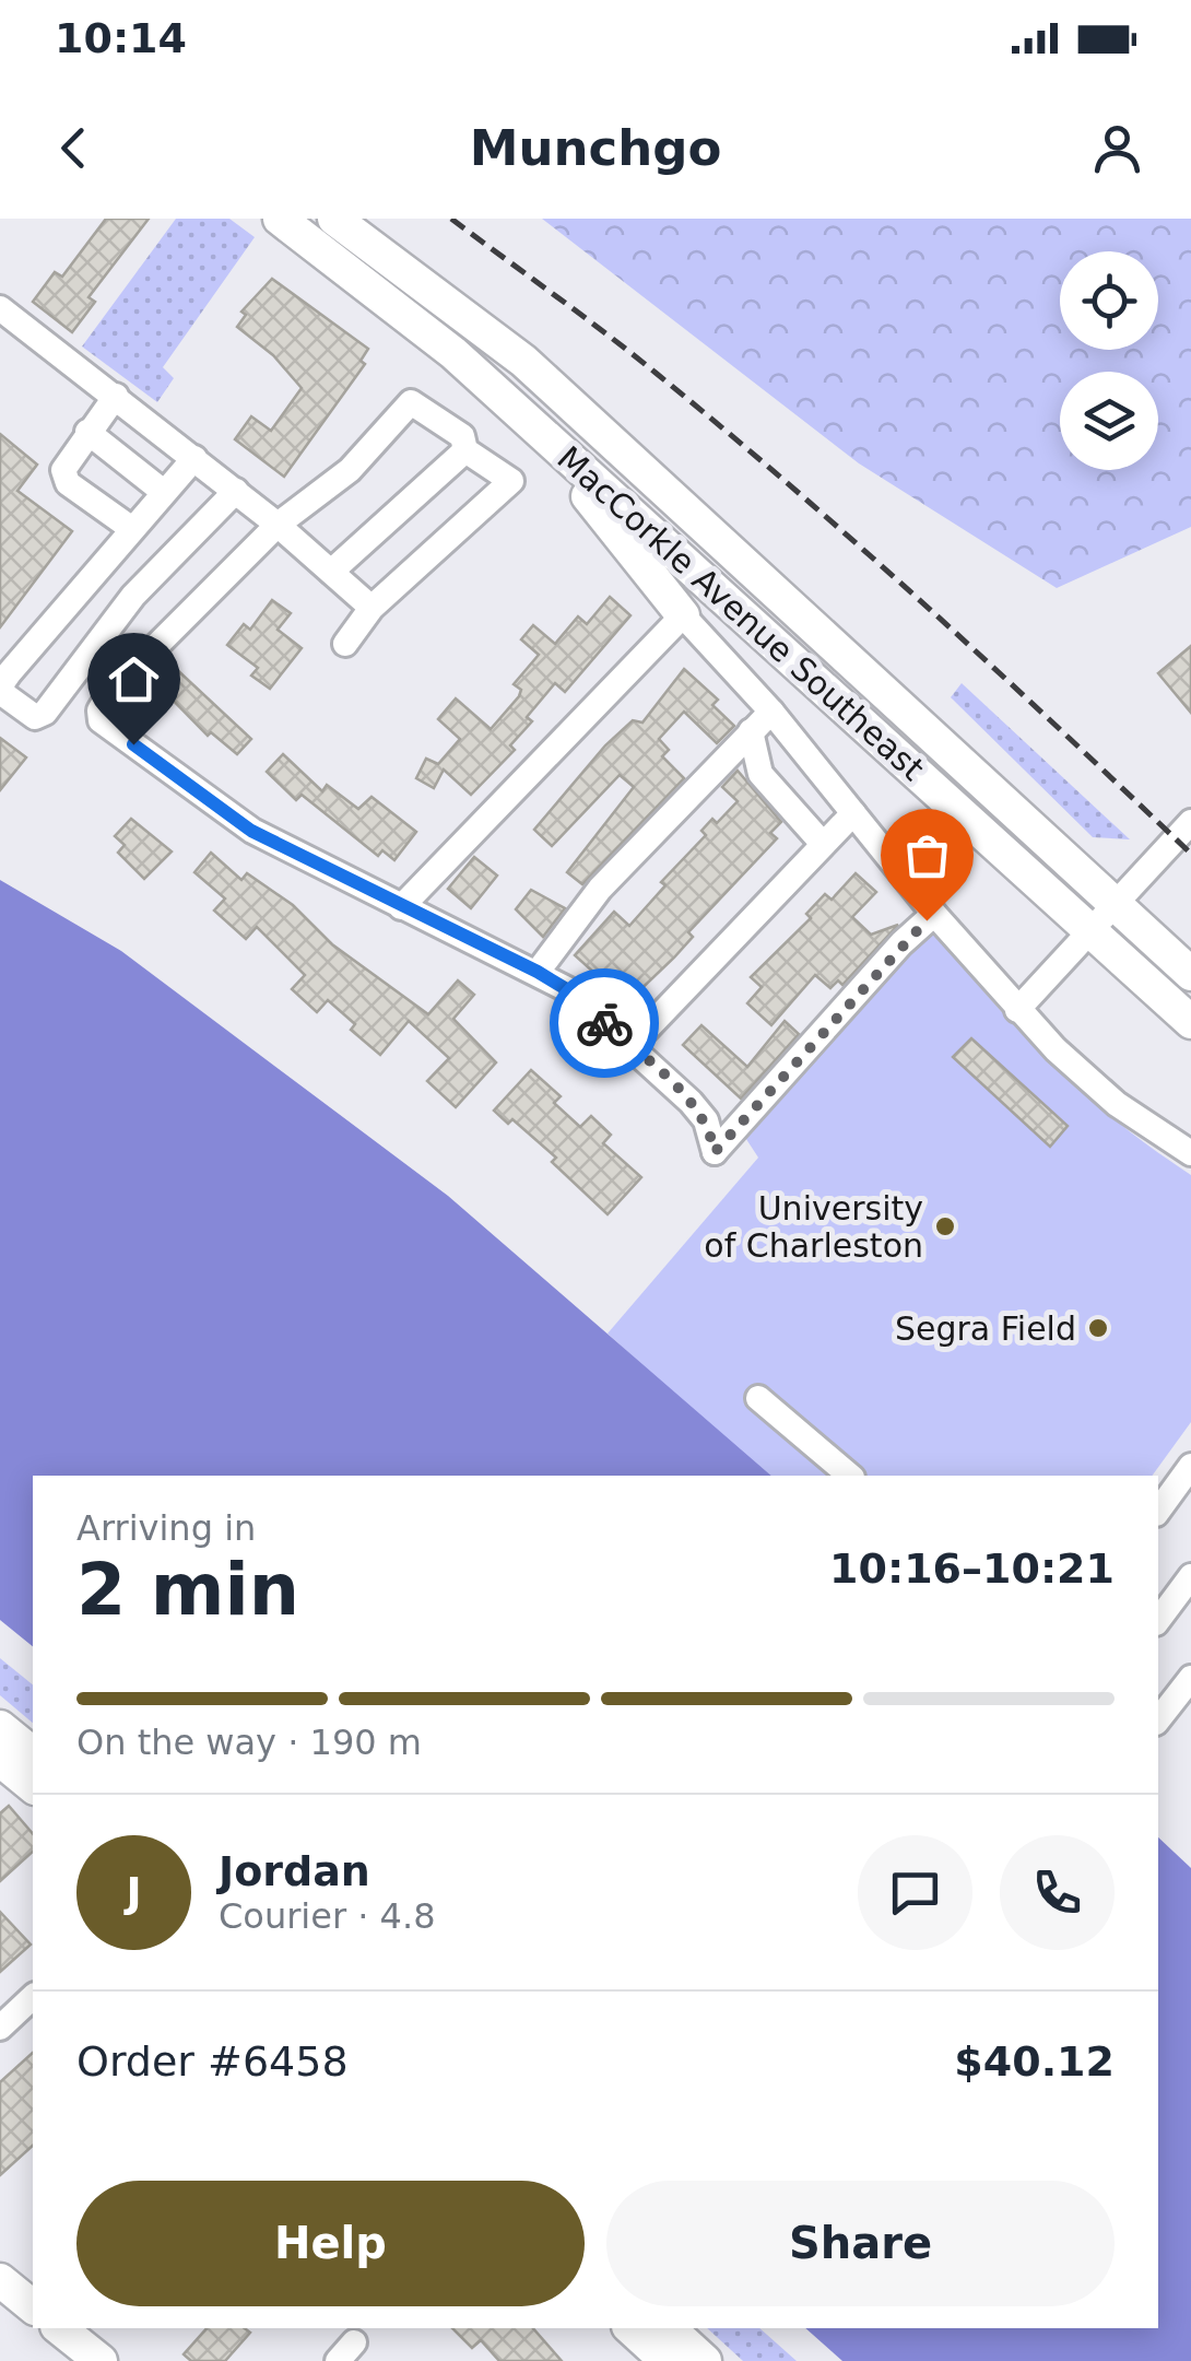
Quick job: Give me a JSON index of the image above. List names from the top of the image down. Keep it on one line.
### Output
{"streets":{"main road":["MacCorkle Avenue Southeast"]},"places":["University of Charleston","Segra Field"],"page":{"status":"10:14","header":"Munchgo","heading":["2 min","Arriving in","10:16–10:21"],"panel":["Jordan","Courier · 4.8","Order #6458","$40.12"],"bar":"On the way · 190 m","round":"J","buttons":["Help","Share"]}}
